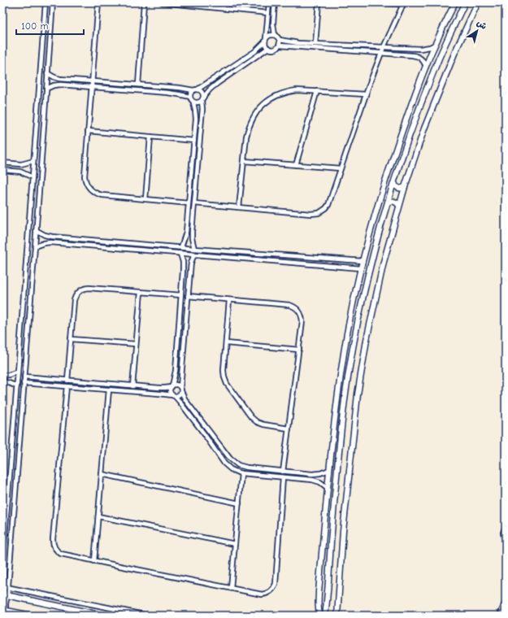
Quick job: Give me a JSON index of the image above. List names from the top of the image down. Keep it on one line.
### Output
{"scale_bar":"100 m","north":"top right"}
